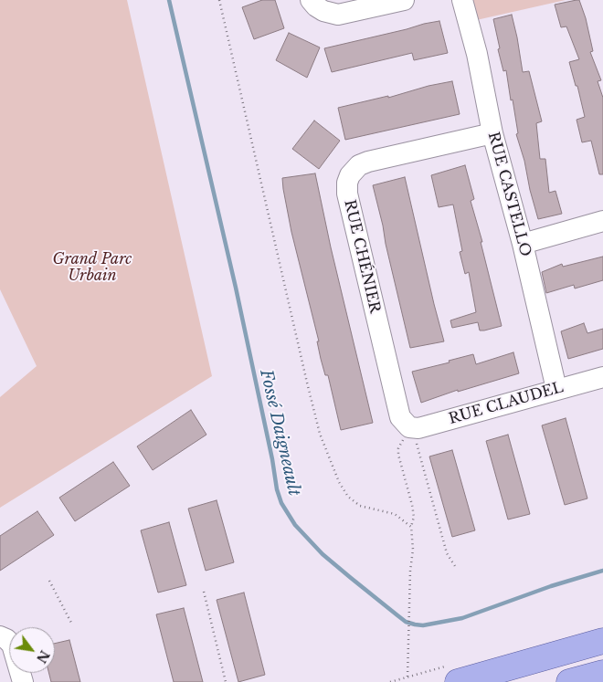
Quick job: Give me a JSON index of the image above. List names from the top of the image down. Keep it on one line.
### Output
{"streets":{"street":["RUE CASTELLO","RUE CHÉNIER","RUE CLAUDEL"]},"crossings":[["RUE CASTELLO","RUE CHÉNIER"],["RUE CASTELLO","RUE CLAUDEL"],["RUE CHÉNIER","RUE CLAUDEL"]],"water":["Fossé Daigneault"],"parks":["Grand Parc Urbain"],"north":"bottom right"}
